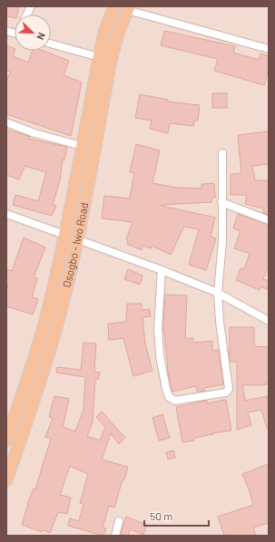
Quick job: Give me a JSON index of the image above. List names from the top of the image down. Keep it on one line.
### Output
{"streets":{"main road":["Osogbo - Iwo Road"]},"scale_bar":"50 m","north":"bottom right"}
